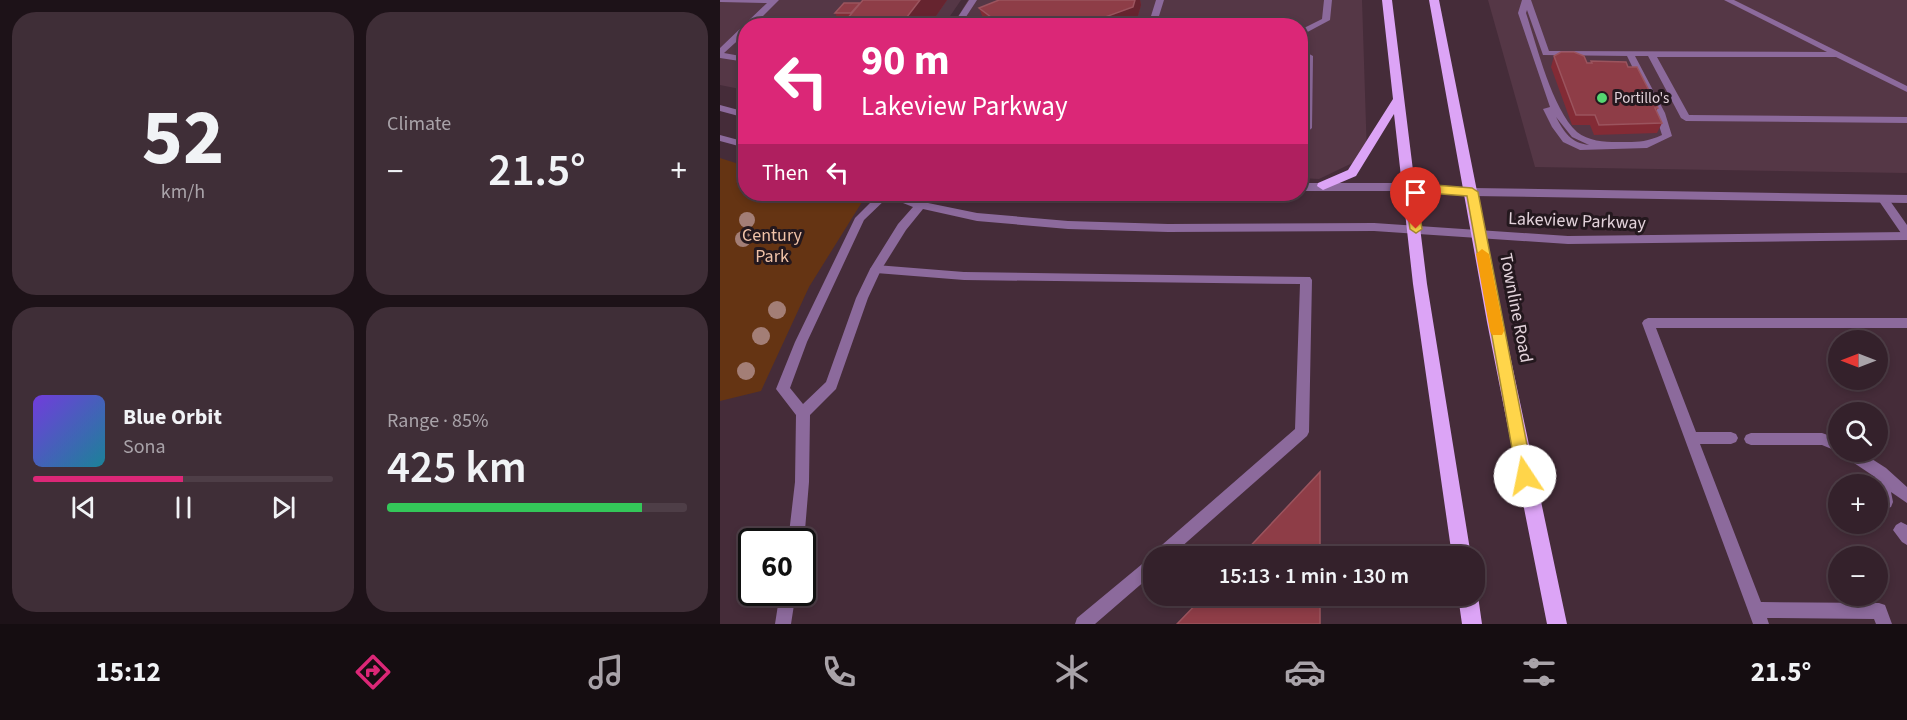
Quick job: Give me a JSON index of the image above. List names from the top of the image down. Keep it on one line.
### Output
{"streets":{"main road":["Townline Road"],"street":["Lakeview Parkway"]},"crossings":[["Lakeview Parkway","Townline Road"]],"parks":["Century Park"],"places":["Portillo's"],"north":"left","page":{"tile":[["52","km/h"],"Climate",["Range · 85%","425 km"]],"turn":["90 m","Lakeview Parkway"],"then":"Then","heat":["−","21.5°","+"],"map_buttons":["+","−"],"song":["Blue Orbit","Sona"],"limit":"60","trip":"15:13 · 1 min · 130 m","tabs":["15:12","21.5°"]}}
